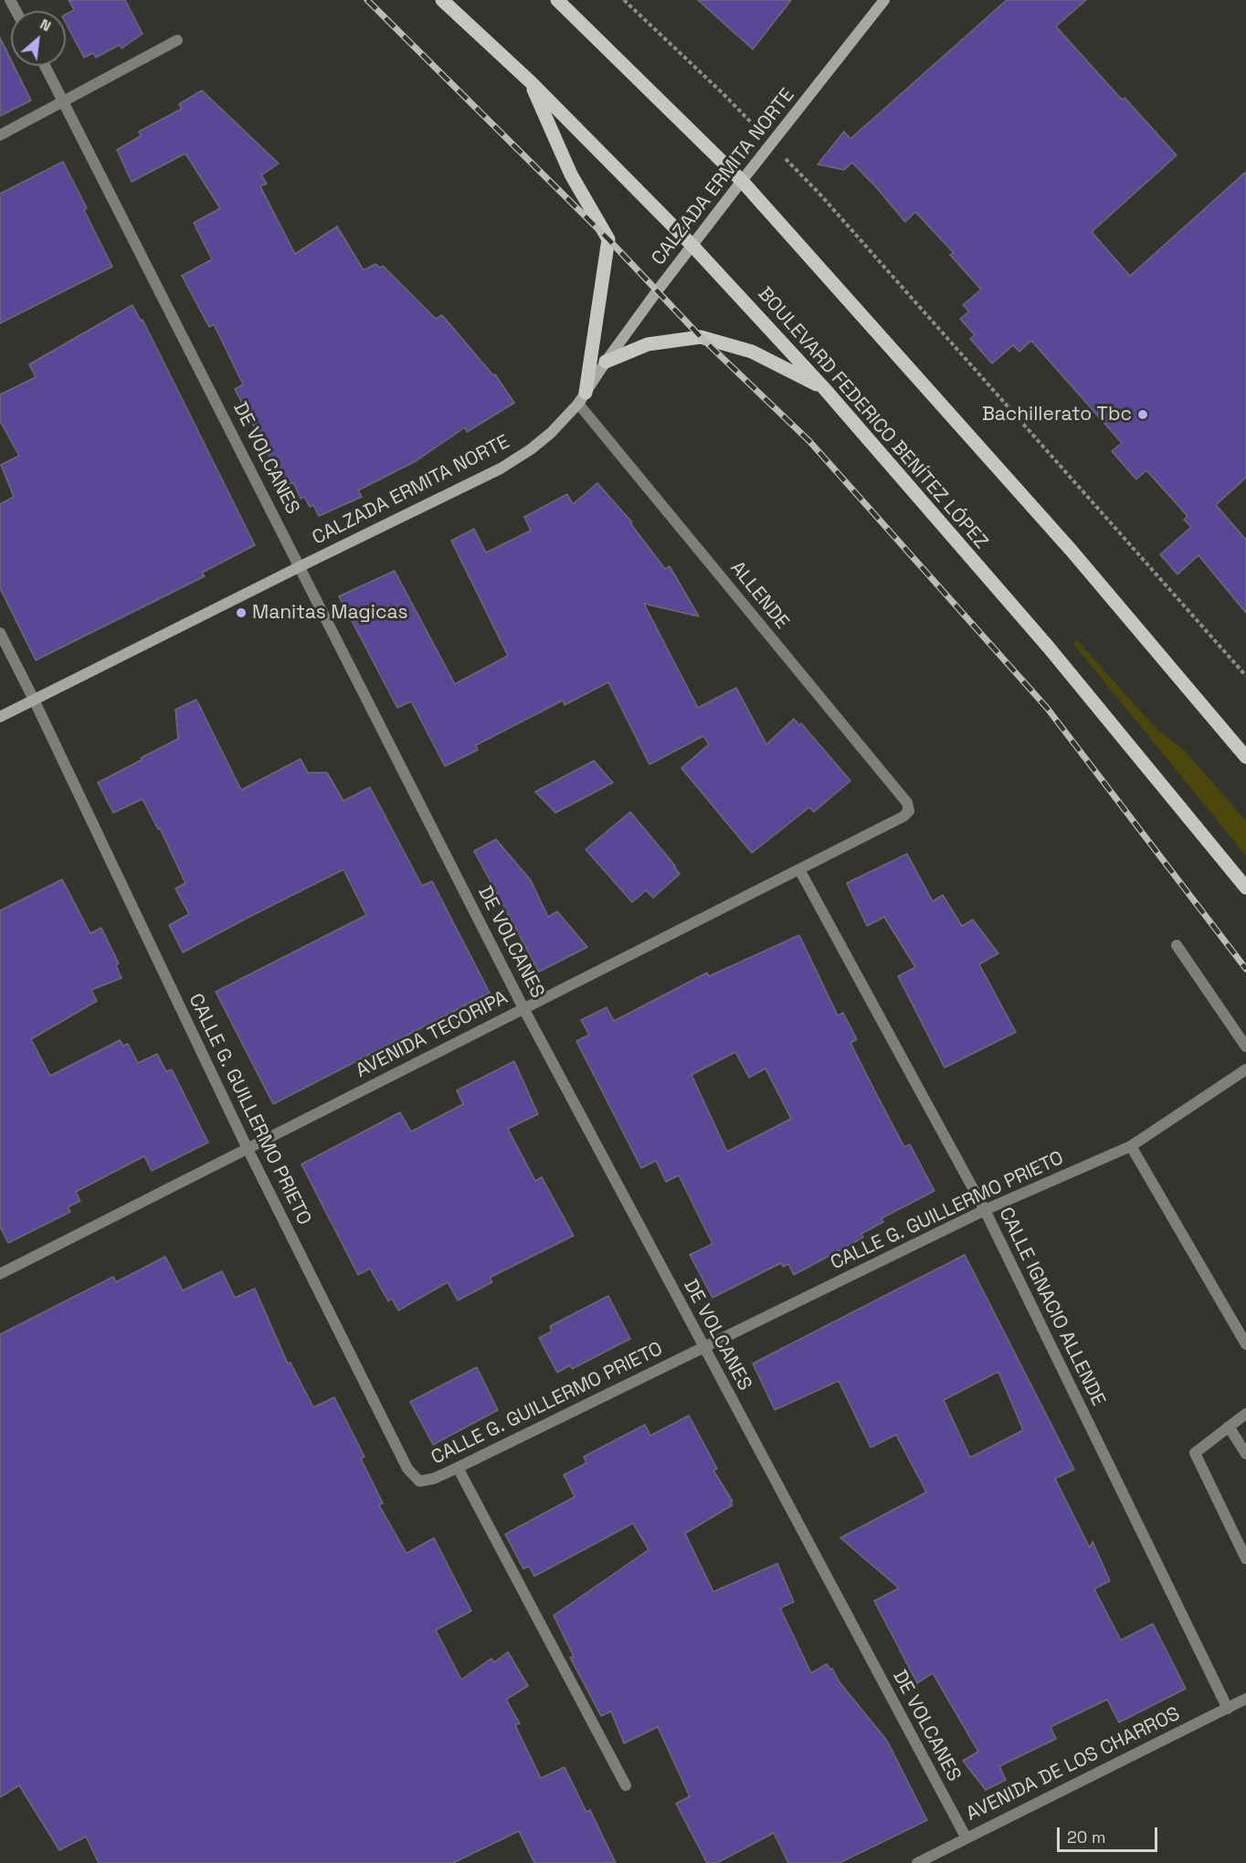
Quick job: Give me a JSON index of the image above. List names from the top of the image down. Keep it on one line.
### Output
{"streets":{"main road":["CALZADA ERMITA NORTE","BOULEVARD FEDERICO BENÍTEZ LÓPEZ"],"street":["DE VOLCANES","ALLENDE","AVENIDA TECORIPA","CALLE G. GUILLERMO PRIETO","CALLE IGNACIO ALLENDE","AVENIDA DE LOS CHARROS"]},"crossings":[["CALZADA ERMITA NORTE","BOULEVARD FEDERICO BENÍTEZ LÓPEZ"],["CALZADA ERMITA NORTE","DE VOLCANES"],["CALZADA ERMITA NORTE","ALLENDE"],["CALZADA ERMITA NORTE","CALLE G. GUILLERMO PRIETO"],["DE VOLCANES","AVENIDA TECORIPA"],["DE VOLCANES","CALLE G. GUILLERMO PRIETO"],["DE VOLCANES","AVENIDA DE LOS CHARROS"],["ALLENDE","AVENIDA TECORIPA"],["AVENIDA TECORIPA","CALLE G. GUILLERMO PRIETO"],["AVENIDA TECORIPA","CALLE IGNACIO ALLENDE"],["CALLE G. GUILLERMO PRIETO","CALLE IGNACIO ALLENDE"],["CALLE IGNACIO ALLENDE","AVENIDA DE LOS CHARROS"]],"places":["Bachillerato Tbc","Manitas Magicas"],"scale_bar":"20 m","north":"top right"}
